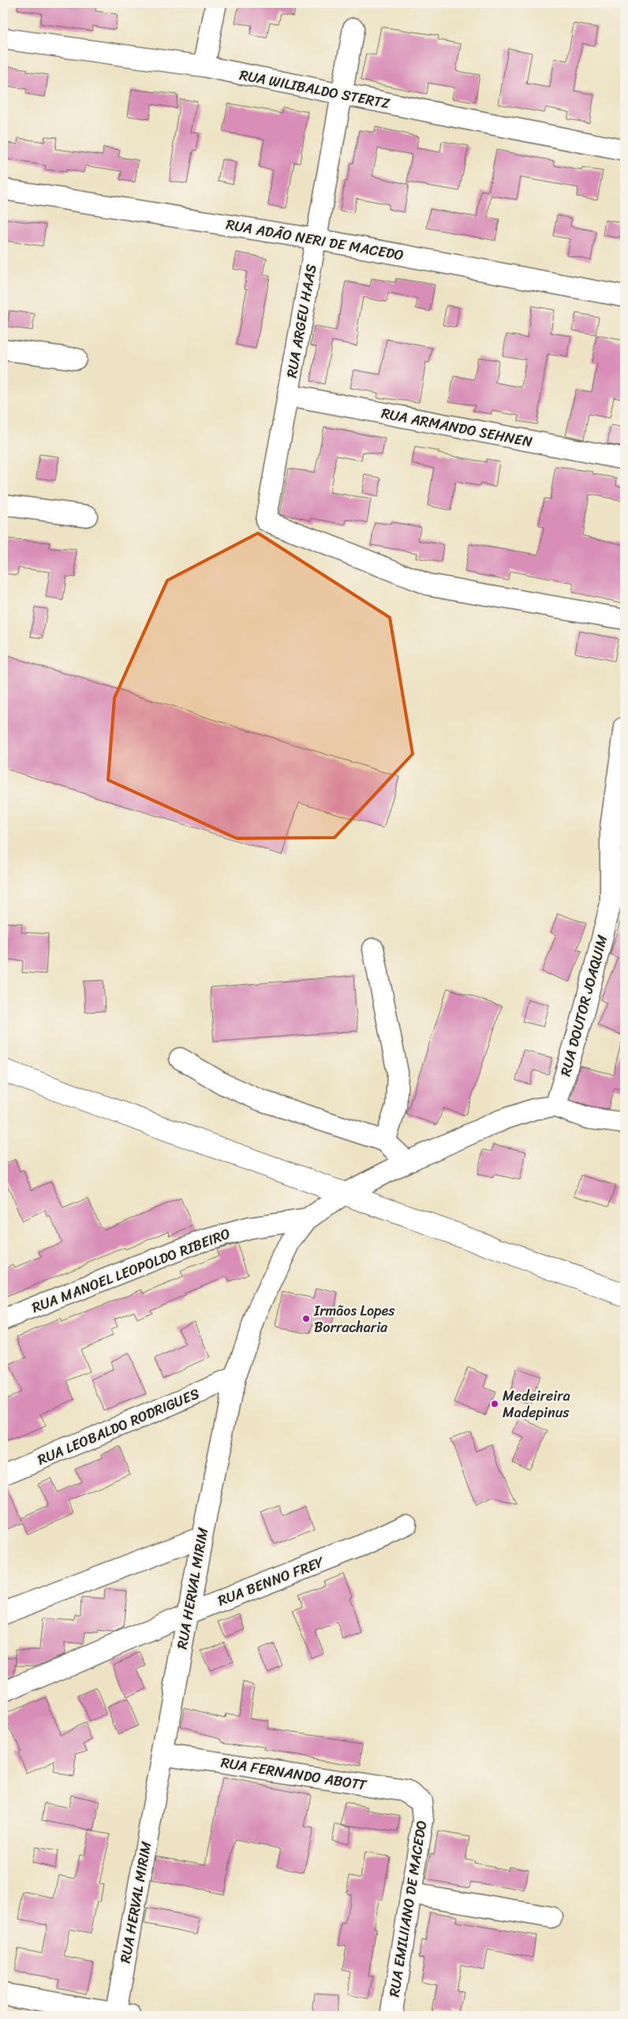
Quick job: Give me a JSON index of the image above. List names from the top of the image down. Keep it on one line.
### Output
{"streets":{"street":["RUA WILIBALDO STERTZ","RUA ADÃO NERI DE MACEDO","RUA ARGEU HAAS","RUA ARMANDO SEHNEN","RUA DOUTOR JOAQUIM","RUA MANOEL LEOPOLDO RIBEIRO","RUA LEOBALDO RODRIGUES","RUA BENNO FREY","RUA HERVAL MIRIM","RUA FERNANDO ABOTT","RUA EMILIIANO DE MACEDO"]},"crossings":[["RUA WILIBALDO STERTZ","RUA ARGEU HAAS"],["RUA ADÃO NERI DE MACEDO","RUA ARGEU HAAS"],["RUA ARGEU HAAS","RUA ARMANDO SEHNEN"],["RUA DOUTOR JOAQUIM","RUA HERVAL MIRIM"],["RUA MANOEL LEOPOLDO RIBEIRO","RUA HERVAL MIRIM"],["RUA LEOBALDO RODRIGUES","RUA HERVAL MIRIM"],["RUA BENNO FREY","RUA HERVAL MIRIM"],["RUA HERVAL MIRIM","RUA FERNANDO ABOTT"],["RUA FERNANDO ABOTT","RUA EMILIIANO DE MACEDO"]],"places":["Irmãos Lopes Borracharia","Medeireira Madepinus"]}
